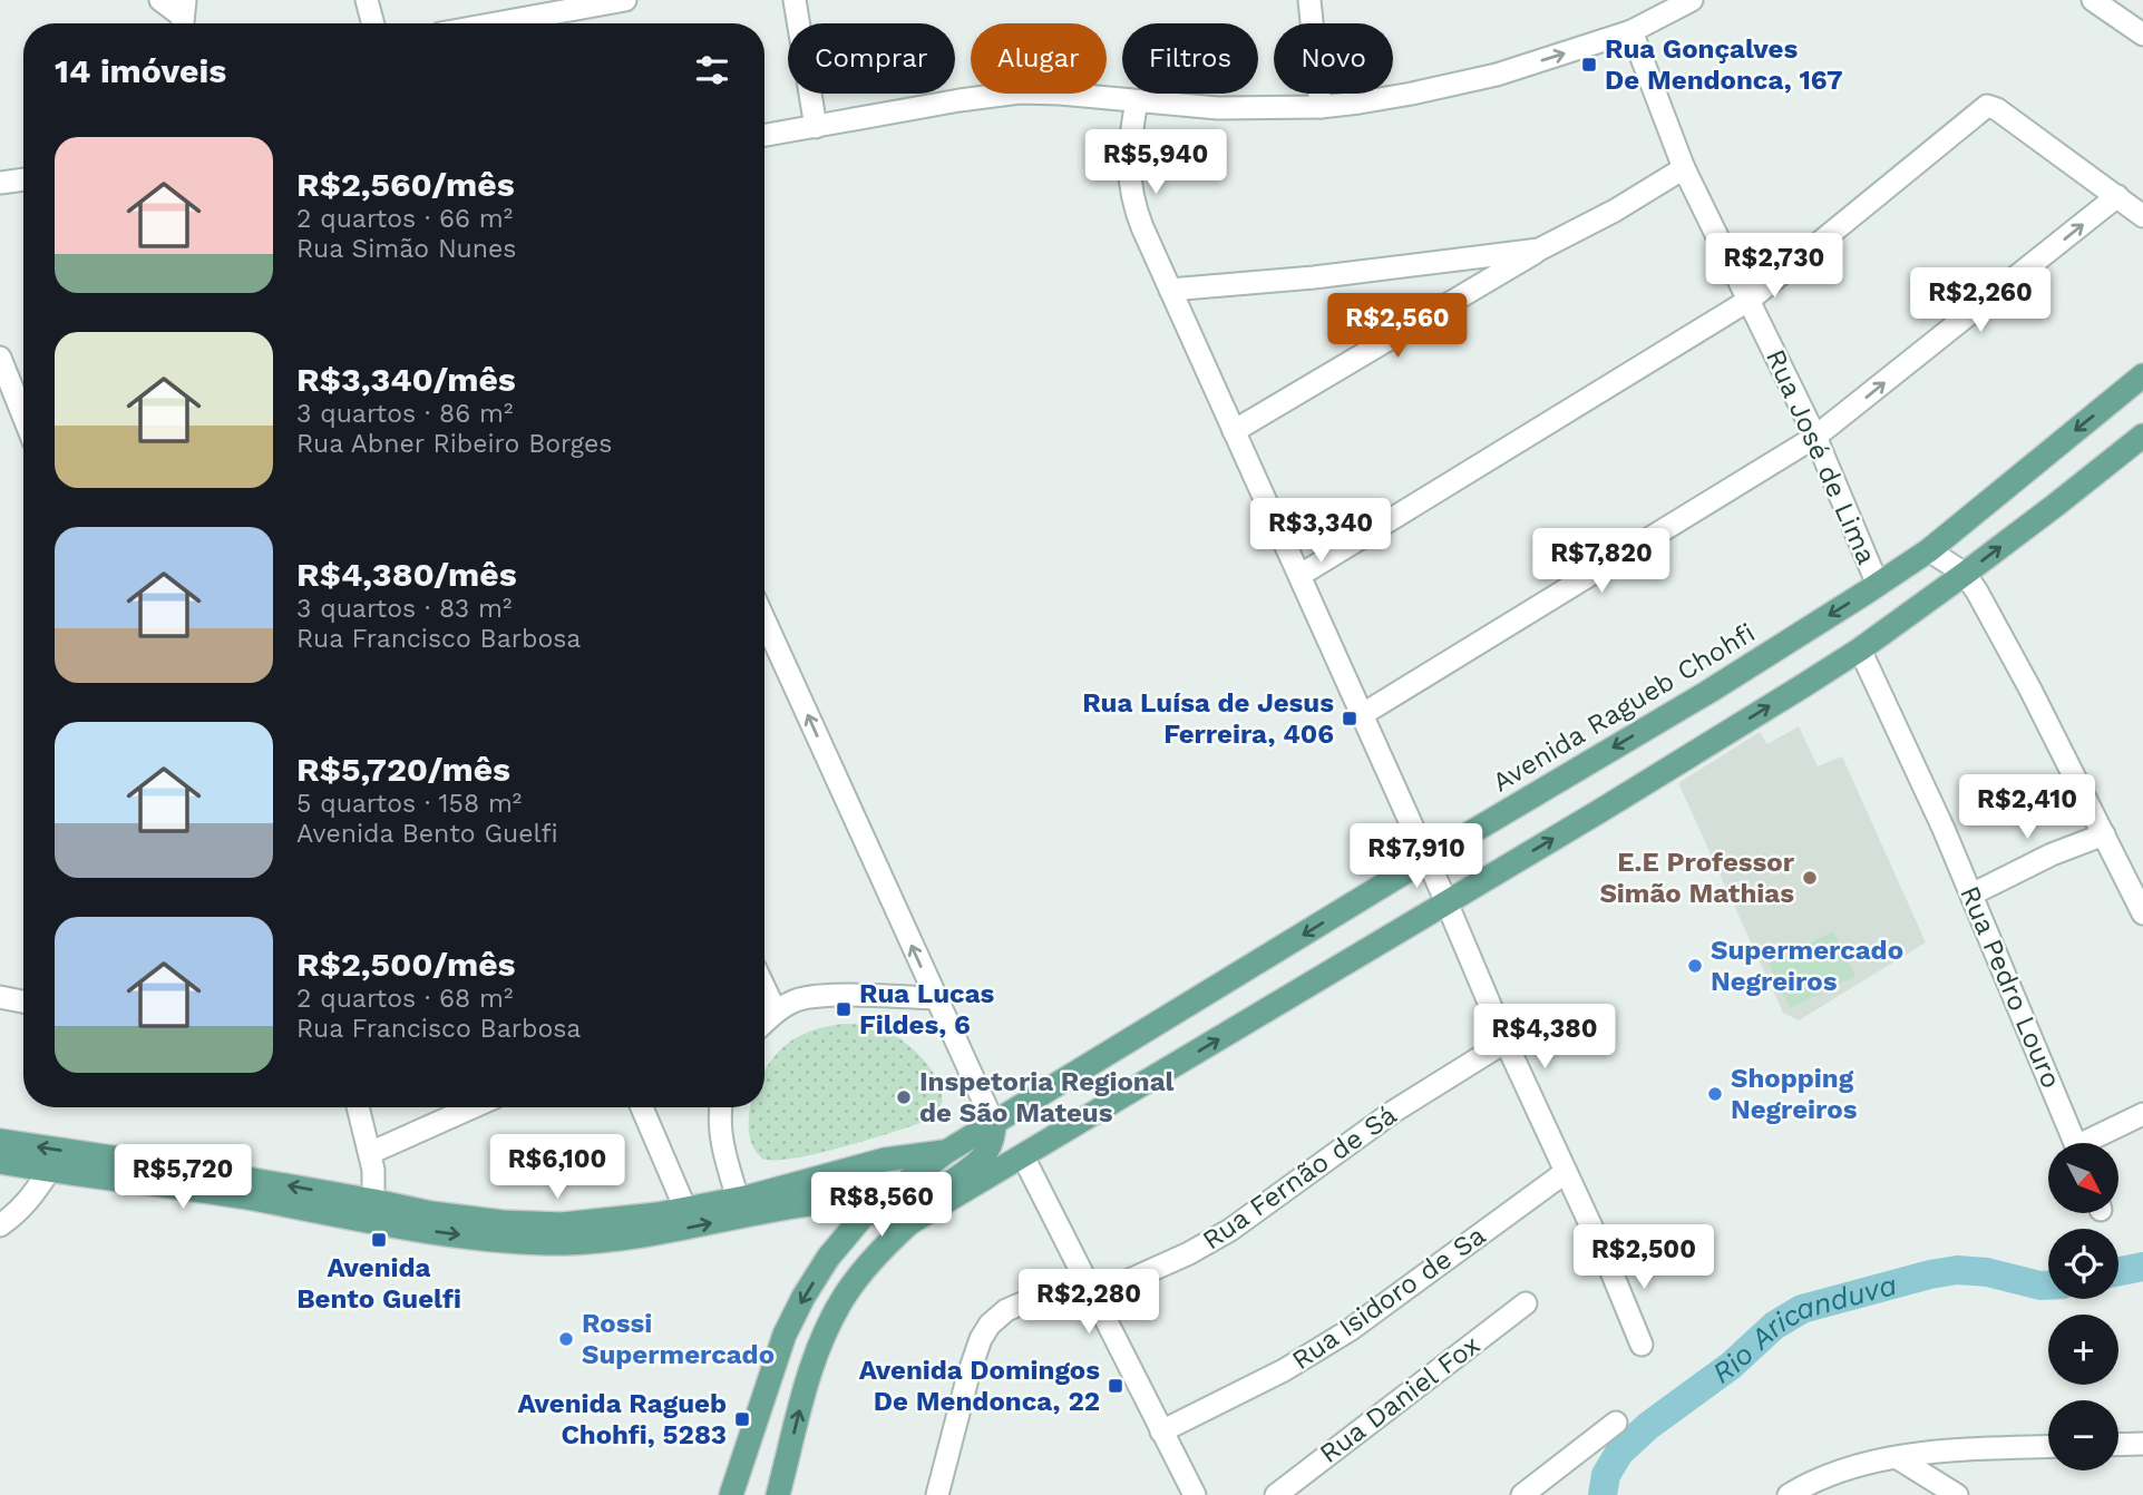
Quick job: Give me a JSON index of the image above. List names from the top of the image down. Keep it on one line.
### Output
{"streets":{"main road":["Avenida Ragueb Chohfi"],"street":["Rua José de Lima","Rua Pedro Louro","Rua Fernão de Sá","Rua Isidoro de Sa","Rua Daniel Fox"]},"crossings":[["Rua José de Lima","Avenida Ragueb Chohfi"]],"water":["Rio Aricanduva"],"places":{"transit":["Rua Gonçalves De Mendonca, 167","Rua Luísa de Jesus Ferreira, 406","Rua Lucas Fildes, 6","Avenida Bento Guelfi","Avenida Domingos De Mendonca, 22","Avenida Ragueb Chohfi, 5283"],"other":["E.E Professor Simão Mathias","Supermercado Negreiros","Shopping Negreiros","Inspetoria Regional de São Mateus","Rossi Supermercado"]},"north":"bottom right","page":{"chip":["Comprar","Alugar","Filtros","Novo"],"heading":"14 imóveis","list":[{"name":"R$2,560/mês","note":"2 quartos · 66 m² · Rua Simão Nunes"},{"name":"R$3,340/mês","note":"3 quartos · 86 m² · Rua Abner Ribeiro Borges"},{"name":"R$4,380/mês","note":"3 quartos · 83 m² · Rua Francisco Barbosa"},{"name":"R$5,720/mês","note":"5 quartos · 158 m² · Avenida Bento Guelfi"},{"name":"R$2,500/mês","note":"2 quartos · 68 m² · Rua Francisco Barbosa"}],"price":["R$5,940","R$2,730","R$2,260","R$2,560","R$3,340","R$7,820","R$2,410","R$7,910","R$4,380","R$6,100","R$5,720","R$8,560","R$2,500","R$2,280"],"map_buttons":["+","−"]}}
